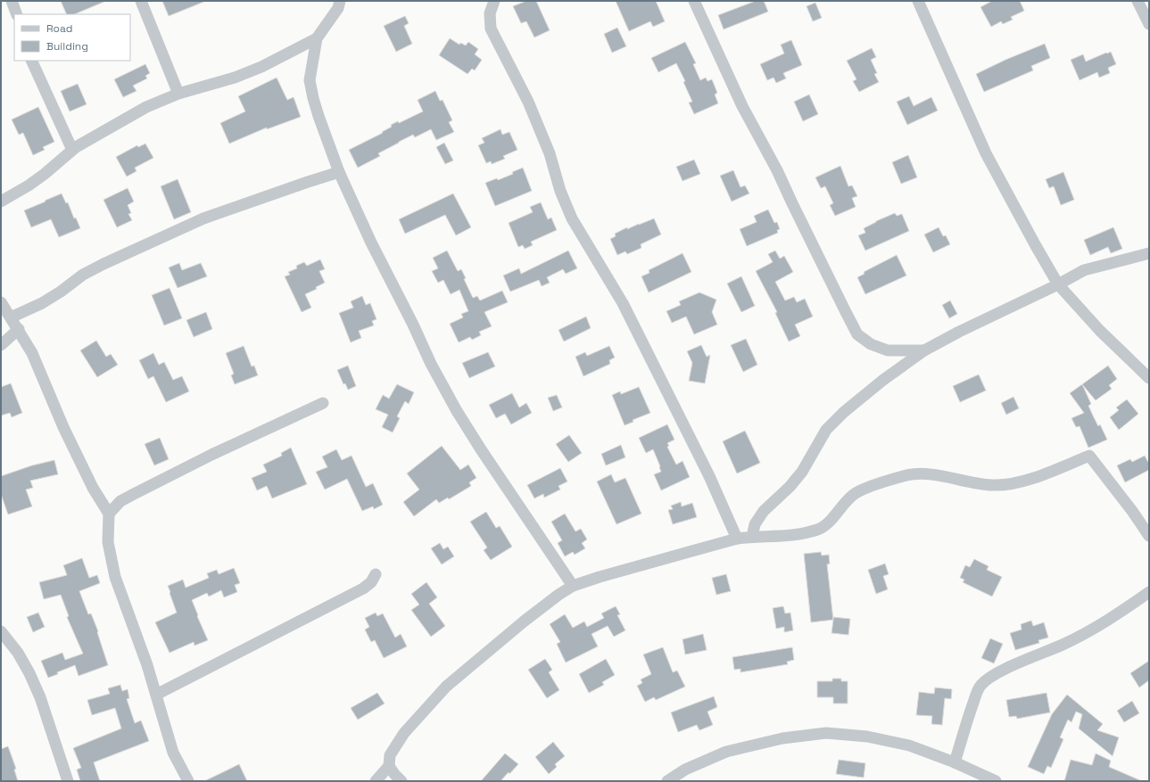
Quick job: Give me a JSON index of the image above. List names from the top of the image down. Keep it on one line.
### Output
{"legend":["Road","Building"]}
